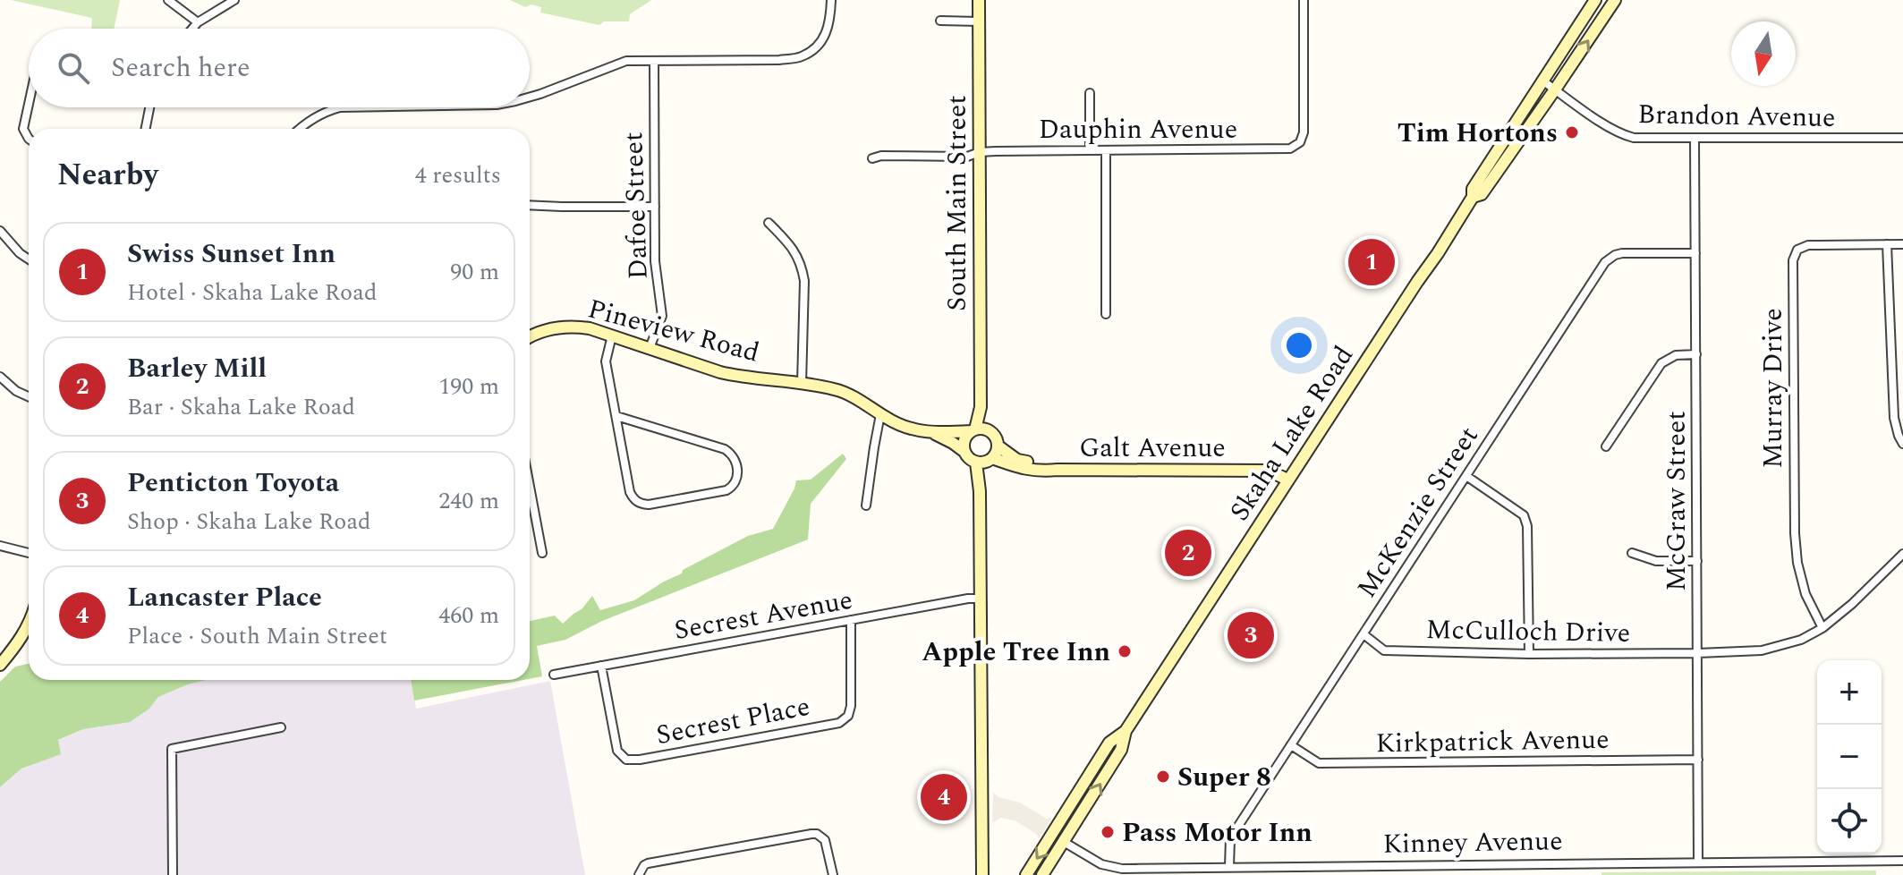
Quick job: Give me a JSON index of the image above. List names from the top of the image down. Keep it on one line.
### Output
{"streets":{"street":["Brandon Avenue","Dauphin Avenue","South Main Street","Dafoe Street","Pineview Road","Murray Drive","Skaha Lake Road","Galt Avenue","McGraw Street","McKenzie Street","Secrest Avenue","McCulloch Drive","Secrest Place","Kirkpatrick Avenue","Kinney Avenue"]},"crossings":[["Brandon Avenue","Skaha Lake Road"],["Brandon Avenue","McGraw Street"],["Dauphin Avenue","South Main Street"],["South Main Street","Pineview Road"],["South Main Street","Galt Avenue"],["Dafoe Street","Pineview Road"],["Pineview Road","Galt Avenue"],["Murray Drive","McCulloch Drive"],["Skaha Lake Road","Galt Avenue"],["Skaha Lake Road","Kinney Avenue"],["McGraw Street","McKenzie Street"],["McGraw Street","McCulloch Drive"],["McGraw Street","Kirkpatrick Avenue"],["McGraw Street","Kinney Avenue"],["McKenzie Street","McCulloch Drive"],["McKenzie Street","Kirkpatrick Avenue"],["McKenzie Street","Kinney Avenue"],["Secrest Avenue","Secrest Place"]],"places":["Tim Hortons","Apple Tree Inn","Super 8","Pass Motor Inn"],"north":"bottom","page":{"search":"Search here","heading":["Nearby","4 results"],"list":[{"mark":"1","name":"Swiss Sunset Inn","note":"Hotel · Skaha Lake Road","value":"90 m"},{"mark":"2","name":"Barley Mill","note":"Bar · Skaha Lake Road","value":"190 m"},{"mark":"3","name":"Penticton Toyota","note":"Shop · Skaha Lake Road","value":"240 m"},{"mark":"4","name":"Lancaster Place","note":"Place · South Main Street","value":"460 m"}],"pins":["1","2","3","4"],"map_buttons":["+","−"]}}
